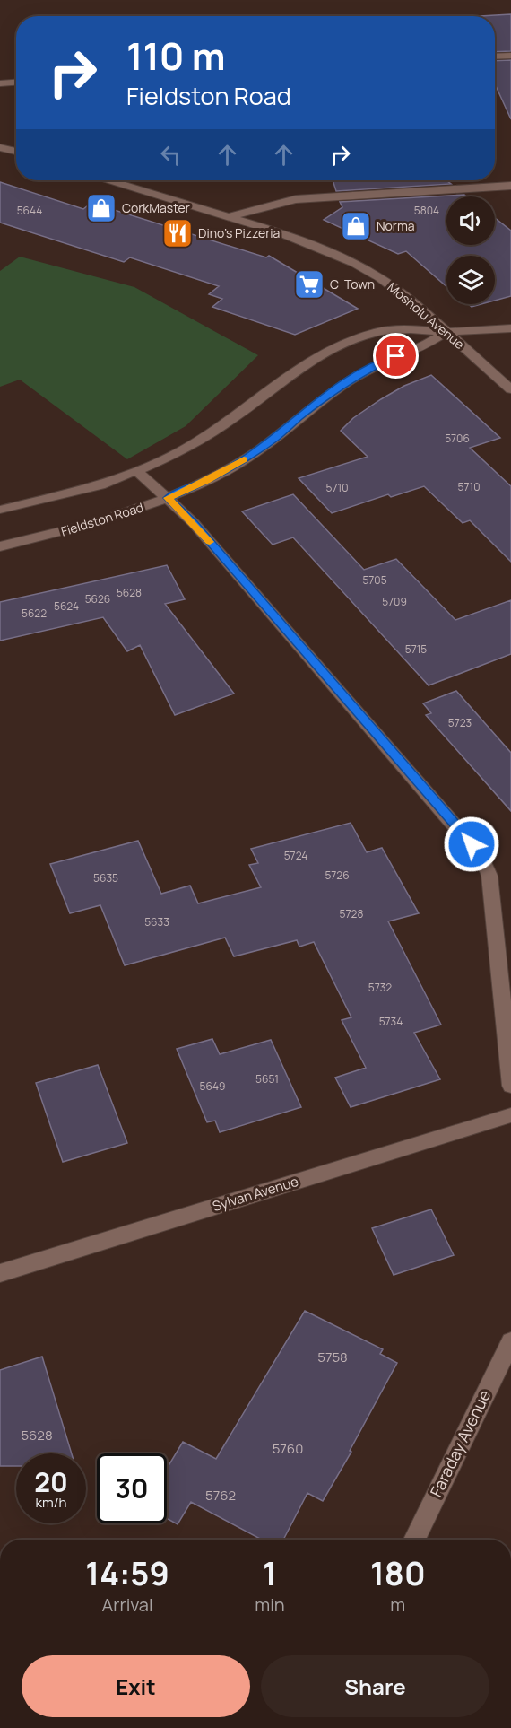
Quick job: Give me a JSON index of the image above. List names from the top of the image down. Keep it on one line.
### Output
{"streets":{"street":["Mosholu Avenue","Fieldston Road","Sylvan Avenue","Faraday Avenue"]},"crossings":[["Mosholu Avenue","Fieldston Road"]],"places":{"shop":["CorkMaster","Norma"],"restaurant":["Dino's Pizzeria"],"supermarket":["C-Town"]},"house_numbers":["5644","5804","5706","5710","5710","5705","5628","5626","5709","5624","5622","5715","5723","5724","5726","5635","5728","5633","5732","5734","5651","5649","5758","5628","5760","5762"],"page":{"turn":["110 m","Fieldston Road"],"speed":"20 km/h","limit":"30","eta":["14:59","Arrival","1","min","180","m"],"buttons":["Exit","Share"]}}
